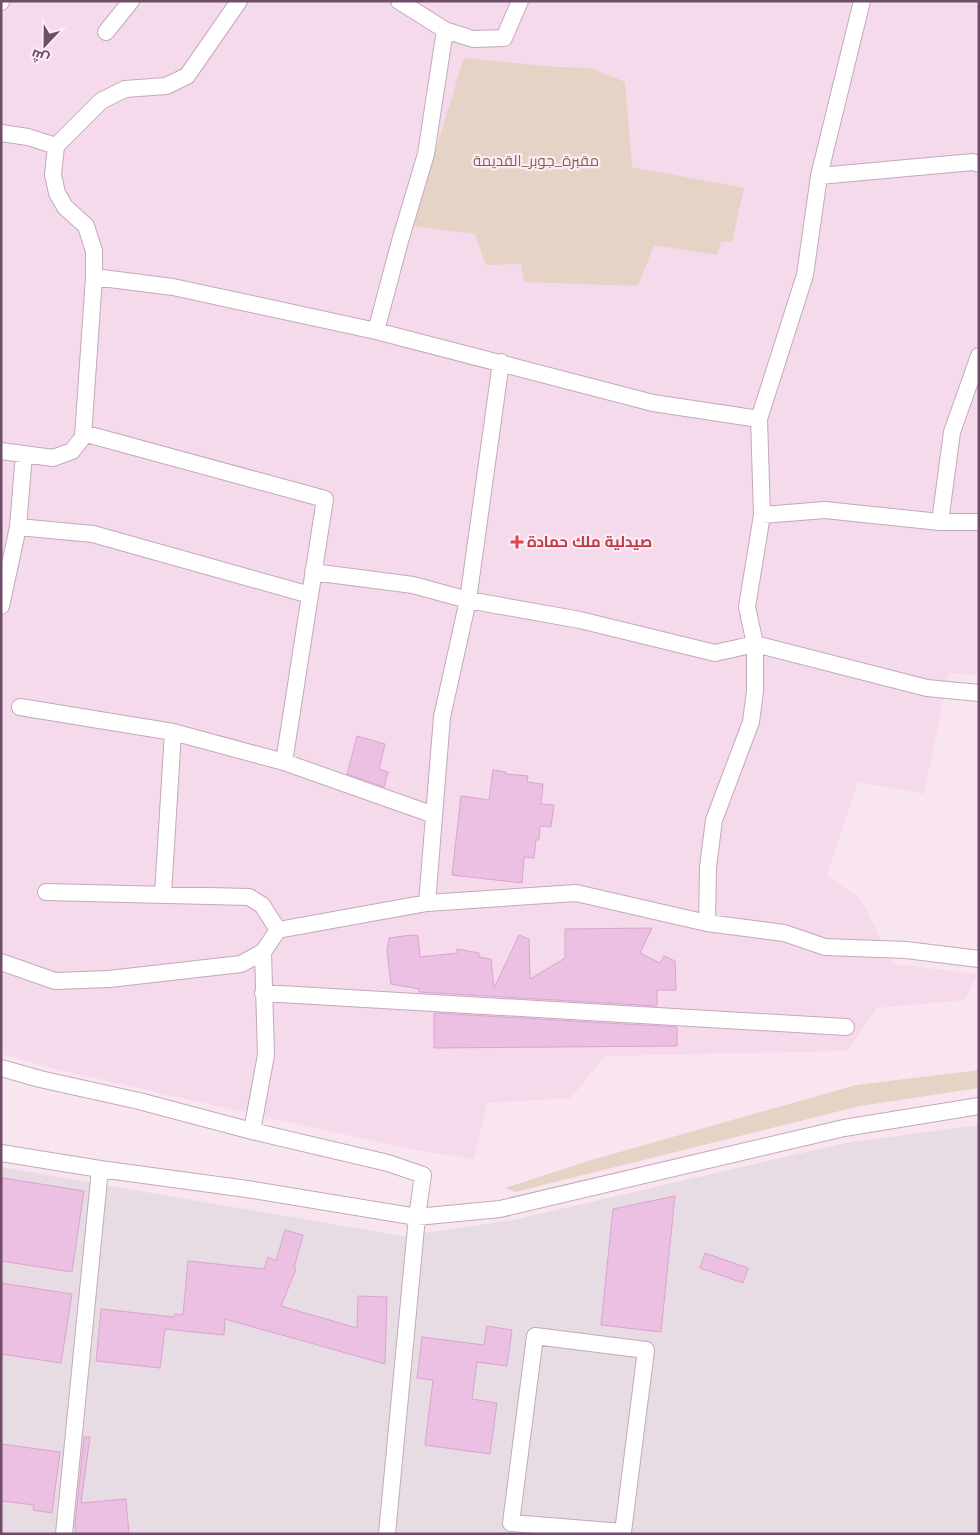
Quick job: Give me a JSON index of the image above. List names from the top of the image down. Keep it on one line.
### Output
{"parks":["مقبرة_جوبر_القديمة"],"places":{"health":["صيدلية ملك حمادة"]},"north":"bottom"}
